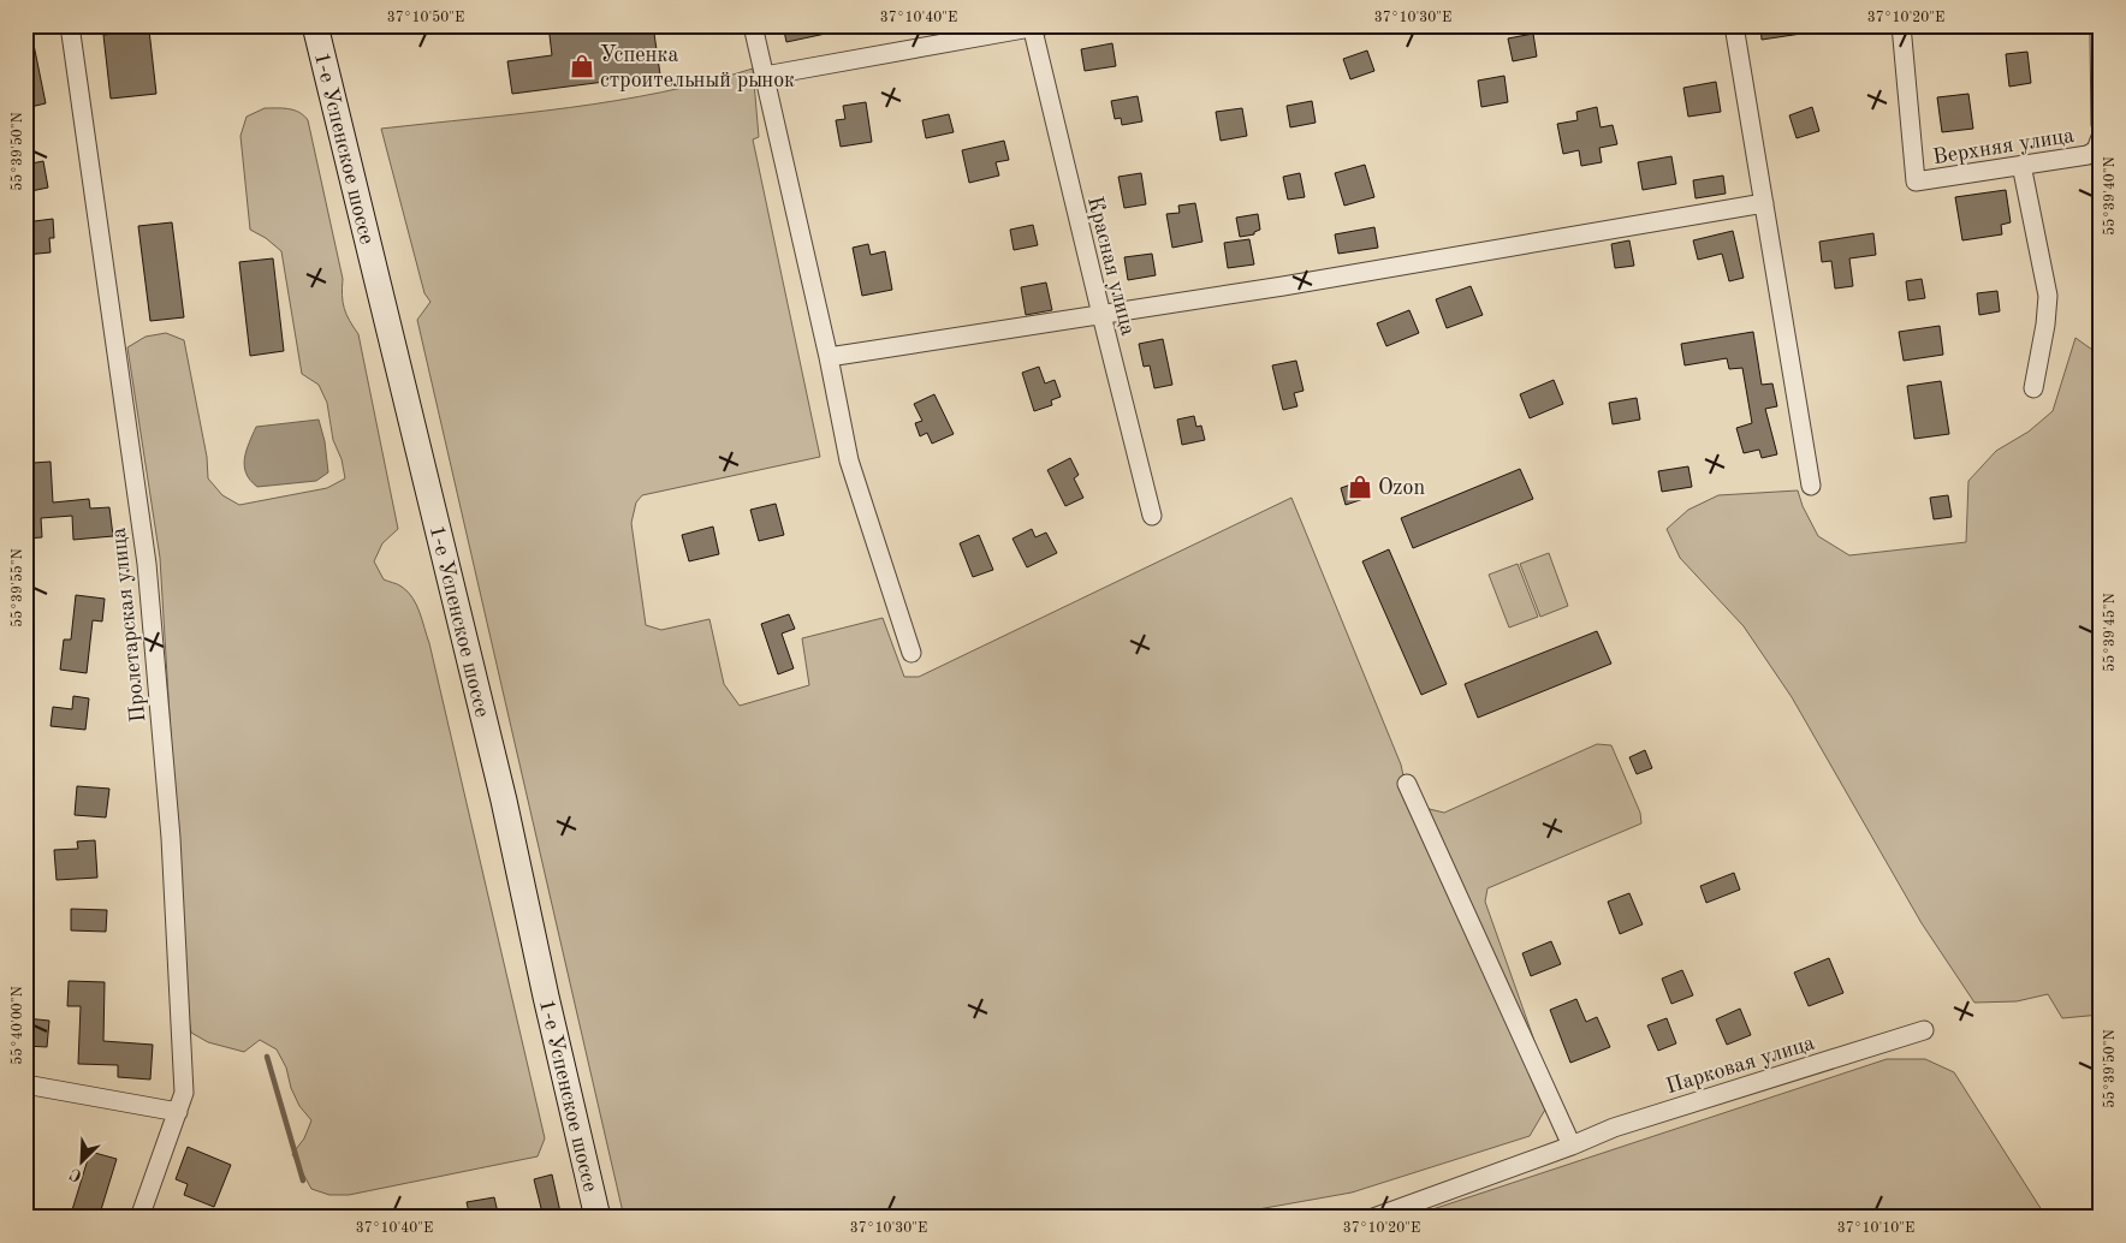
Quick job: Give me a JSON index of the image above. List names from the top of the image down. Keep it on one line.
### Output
{"streets":{"main road":["1-е Успенское шоссе"],"street":["Верхняя улица","Красная улица","Пролетарская улица","Парковая улица"]},"places":{"shop":["Успенка строительный рынок","Ozon"]},"north":"bottom left","coordinates":["37°10'50\"E","37°10'40\"E","37°10'30\"E","37°10'20\"E","55°39'50\"N","55°39'40\"N","55°39'55\"N","55°39'45\"N","55°40'00\"N","37°10'10\"E"]}
